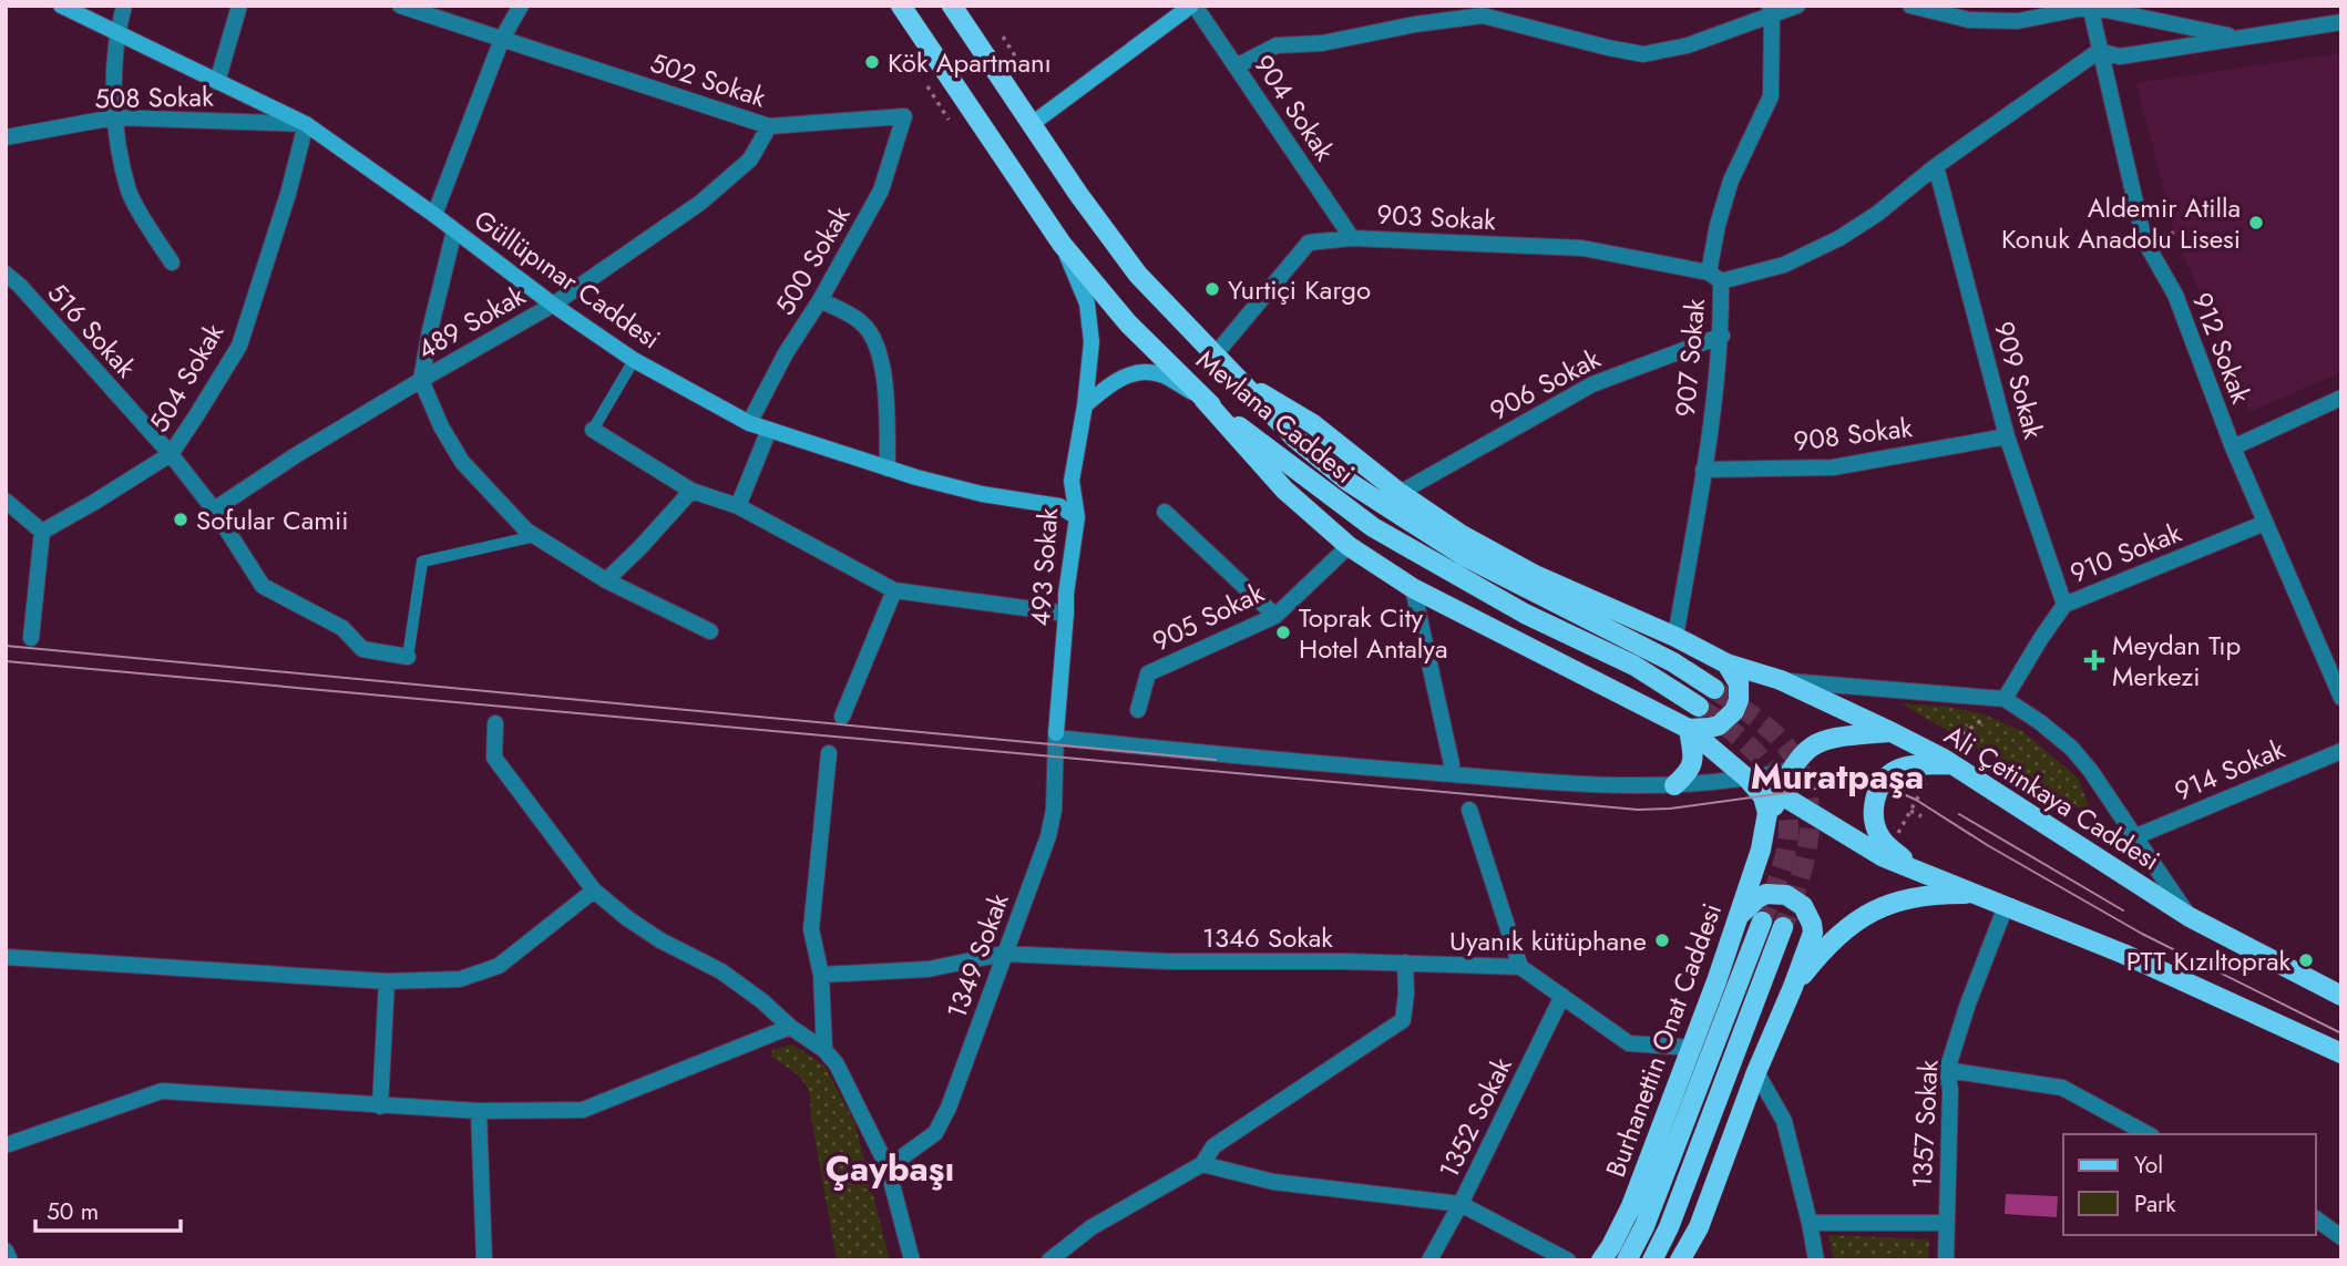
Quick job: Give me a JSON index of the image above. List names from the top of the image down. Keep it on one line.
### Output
{"streets":{"main road":["Mevlana Caddesi","Ali Çetinkaya Caddesi","Burhanettin Onat Caddesi"],"street":["502 Sokak","508 Sokak","904 Sokak","903 Sokak","500 Sokak","Güllüpınar Caddesi","489 Sokak","516 Sokak","912 Sokak","907 Sokak","504 Sokak","909 Sokak","906 Sokak","908 Sokak","910 Sokak","493 Sokak","905 Sokak","914 Sokak","1346 Sokak","1349 Sokak","1352 Sokak","1357 Sokak"]},"crossings":[["502 Sokak","500 Sokak"],["502 Sokak","489 Sokak"],["508 Sokak","Güllüpınar Caddesi"],["508 Sokak","504 Sokak"],["904 Sokak","903 Sokak"],["903 Sokak","912 Sokak"],["903 Sokak","907 Sokak"],["903 Sokak","909 Sokak"],["903 Sokak","Mevlana Caddesi"],["500 Sokak","Güllüpınar Caddesi"],["Güllüpınar Caddesi","489 Sokak"],["Güllüpınar Caddesi","504 Sokak"],["Güllüpınar Caddesi","493 Sokak"],["489 Sokak","516 Sokak"],["516 Sokak","504 Sokak"],["912 Sokak","910 Sokak"],["907 Sokak","906 Sokak"],["907 Sokak","908 Sokak"],["907 Sokak","Ali Çetinkaya Caddesi"],["909 Sokak","908 Sokak"],["909 Sokak","910 Sokak"],["906 Sokak","Ali Çetinkaya Caddesi"],["Mevlana Caddesi","493 Sokak"],["Mevlana Caddesi","Ali Çetinkaya Caddesi"],["493 Sokak","1349 Sokak"],["Ali Çetinkaya Caddesi","Burhanettin Onat Caddesi"],["1346 Sokak","1349 Sokak"]],"districts":["Muratpaşa","Çaybaşı"],"places":{"other":["Kök Apartmanı","Aldemir Atilla Konuk Anadolu Lisesi","Yurtiçi Kargo","Sofular Camii","Toprak City Hotel Antalya","Uyanık kütüphane","PTT Kızıltoprak"],"health":["Meydan Tıp Merkezi"]},"legend":["Yol","Park"],"scale_bar":"50 m"}
